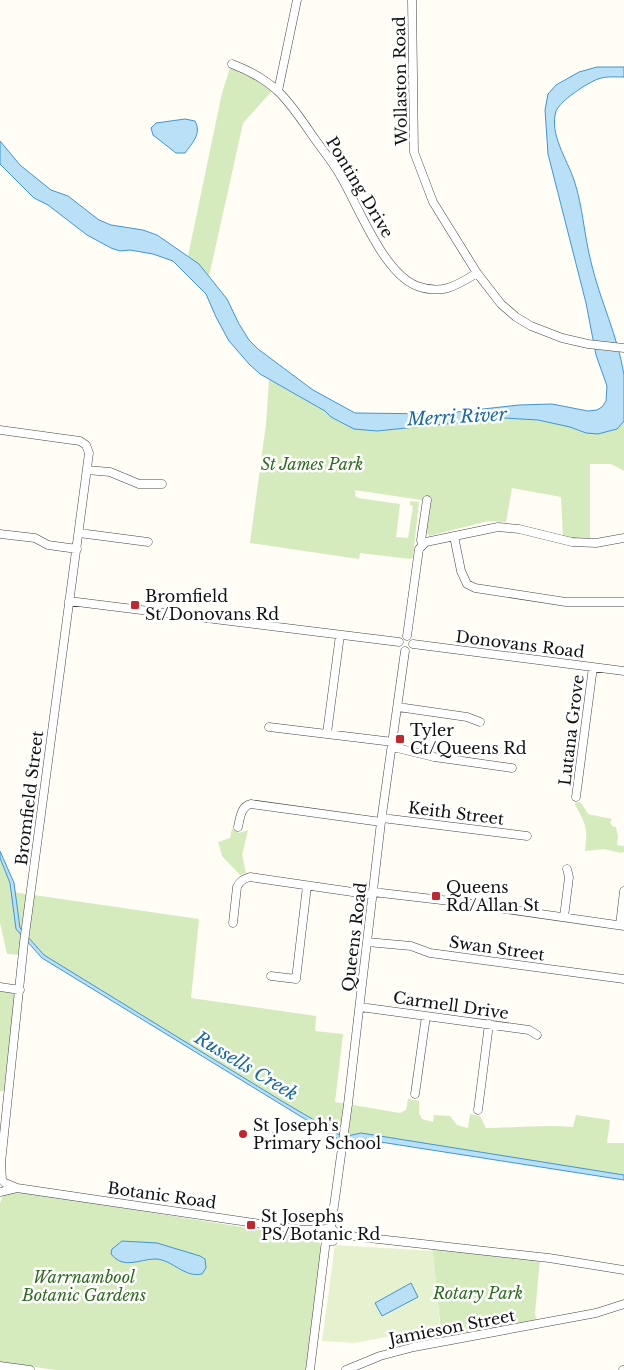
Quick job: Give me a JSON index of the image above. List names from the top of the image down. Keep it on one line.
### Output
{"streets":{"street":["Wollaston Road","Ponting Drive","Donovans Road","Lutana Grove","Bromfield Street","Keith Street","Queens Road","Swan Street","Carmell Drive","Botanic Road","Jamieson Street"]},"crossings":[["Wollaston Road","Ponting Drive"],["Donovans Road","Lutana Grove"],["Donovans Road","Queens Road"],["Bromfield Street","Botanic Road"],["Keith Street","Queens Road"],["Queens Road","Swan Street"],["Queens Road","Carmell Drive"],["Queens Road","Botanic Road"]],"water":["Merri River","Russells Creek"],"parks":["St James Park","Warrnambool Botanic Gardens","Rotary Park"],"places":{"transit":["Bromfield St/Donovans Rd","Tyler Ct/Queens Rd","Queens Rd/Allan St","St Josephs PS/Botanic Rd"],"other":["St Joseph's Primary School"]}}
